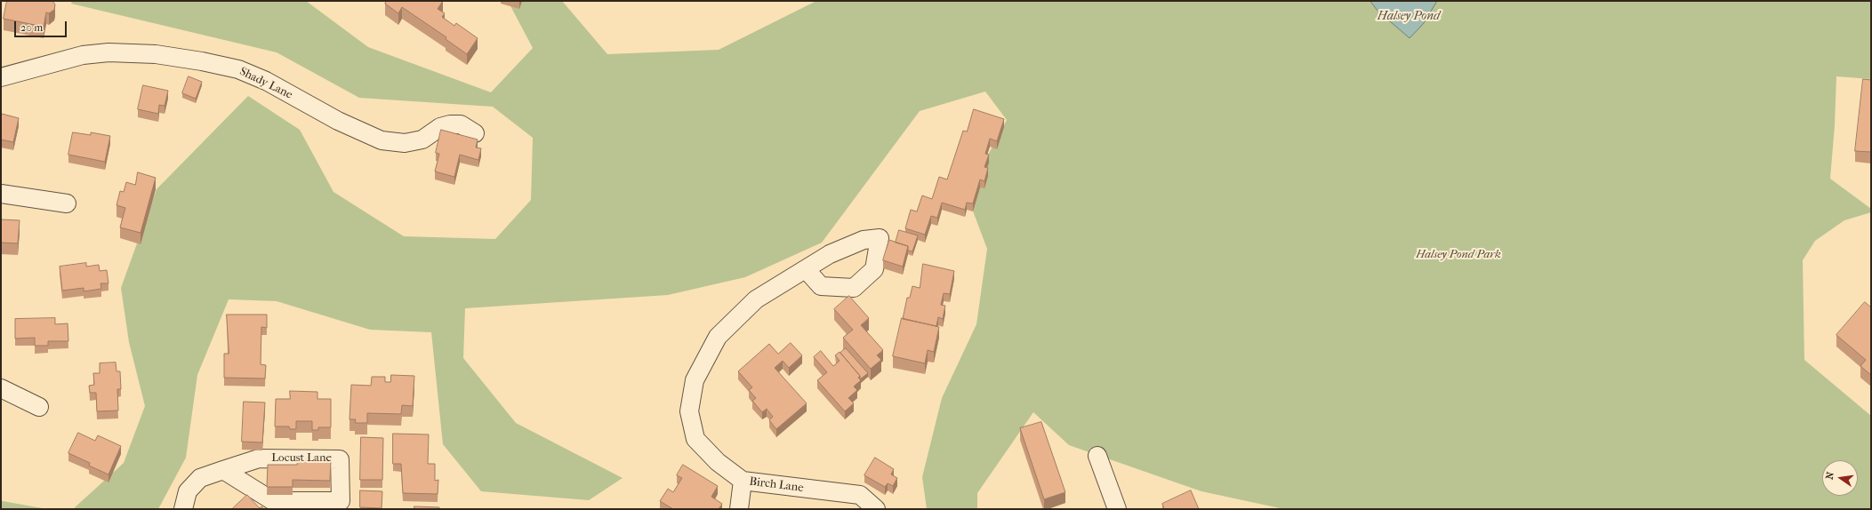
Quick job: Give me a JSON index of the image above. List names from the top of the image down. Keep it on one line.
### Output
{"streets":{"street":["Shady Lane","Locust Lane","Birch Lane"]},"water":["Halsey Pond"],"parks":["Halsey Pond Park"],"scale_bar":"20 m","north":"left"}
